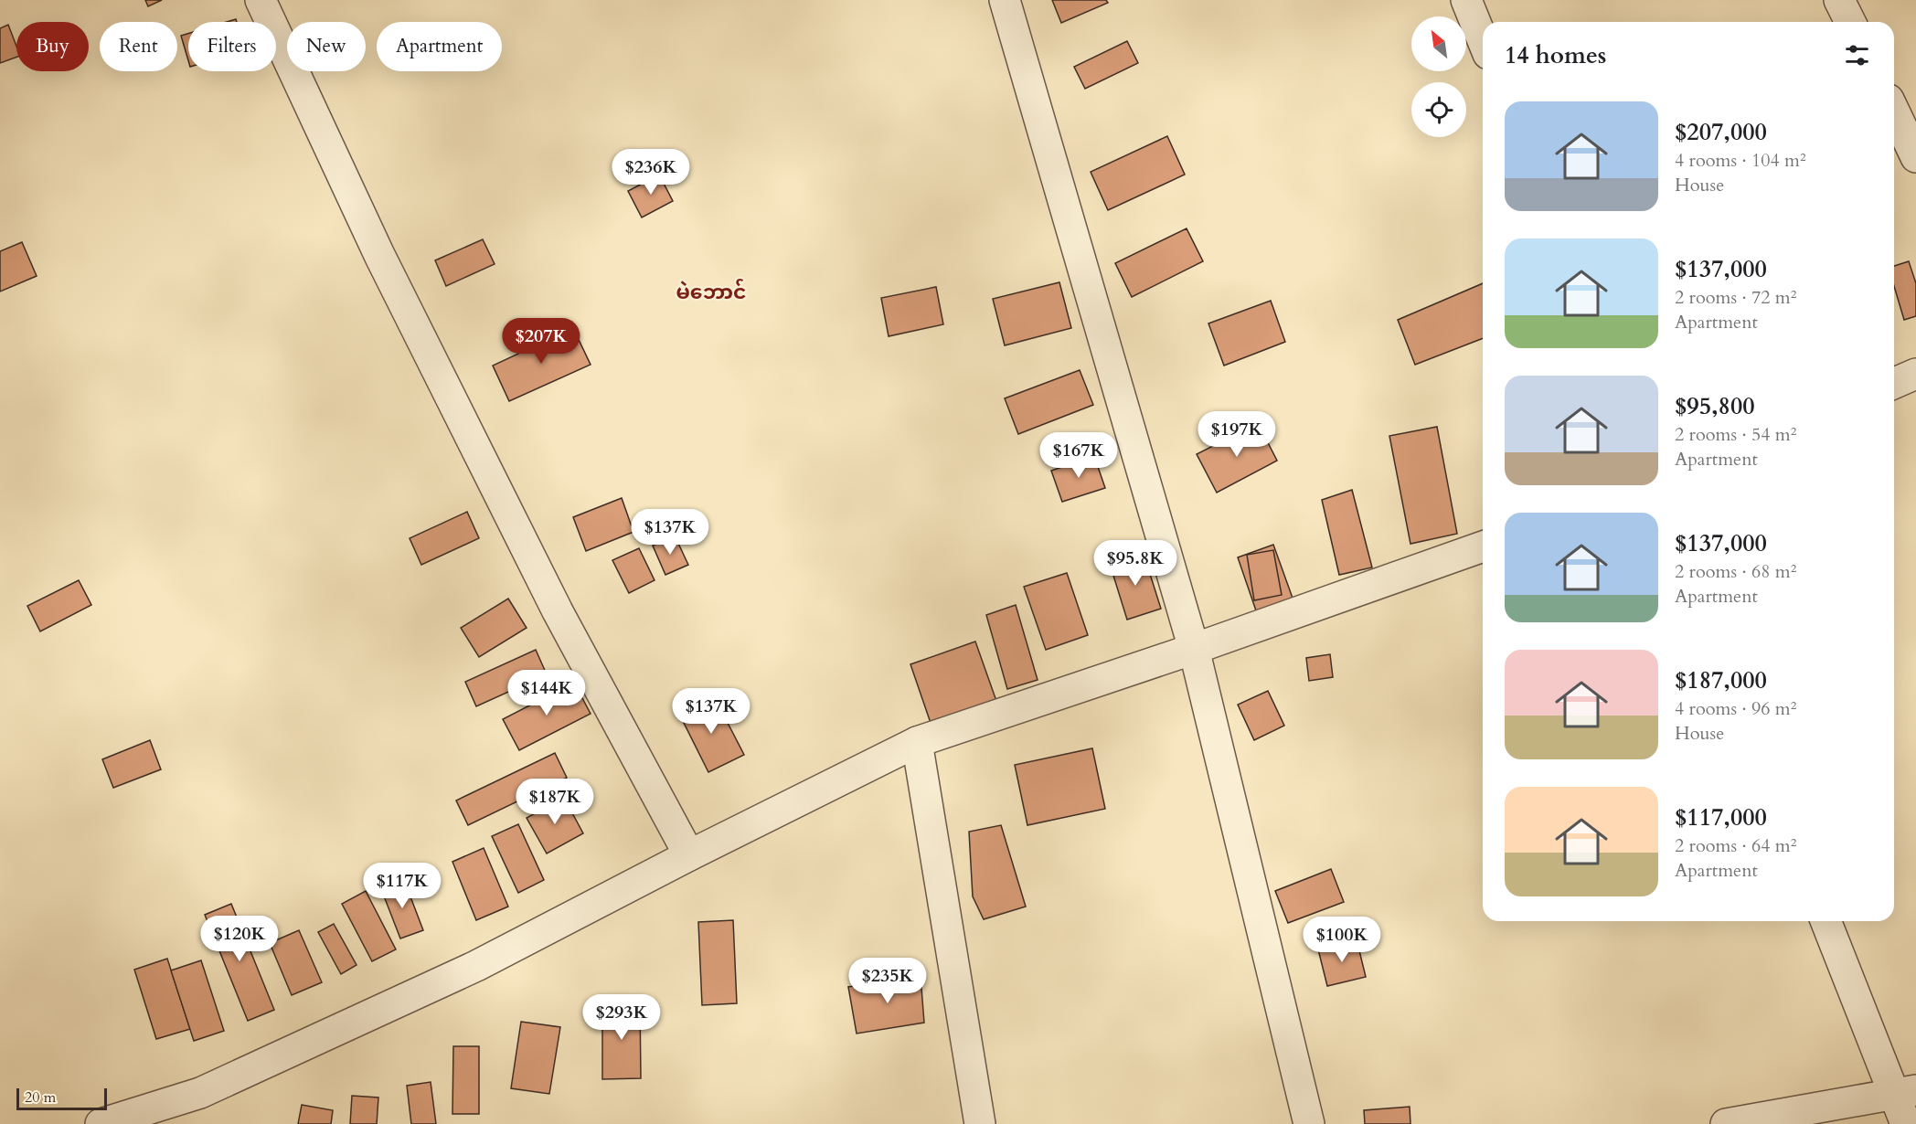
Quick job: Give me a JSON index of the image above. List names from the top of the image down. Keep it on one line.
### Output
{"districts":["မဲဘောင်"],"scale_bar":"20 m","north":"top left","page":{"chip":["Buy","Rent","Filters","New","Apartment"],"heading":"14 homes","list":[{"name":"$207,000","note":"4 rooms · 104 m² · House"},{"name":"$137,000","note":"2 rooms · 72 m² · Apartment"},{"name":"$95,800","note":"2 rooms · 54 m² · Apartment"},{"name":"$137,000","note":"2 rooms · 68 m² · Apartment"},{"name":"$187,000","note":"4 rooms · 96 m² · House"},{"name":"$117,000","note":"2 rooms · 64 m² · Apartment"}],"price":["$236K","$207K","$197K","$167K","$137K","$95.8K","$144K","$137K","$187K","$117K","$120K","$100K","$235K","$293K"],"scale":"20 m"}}
